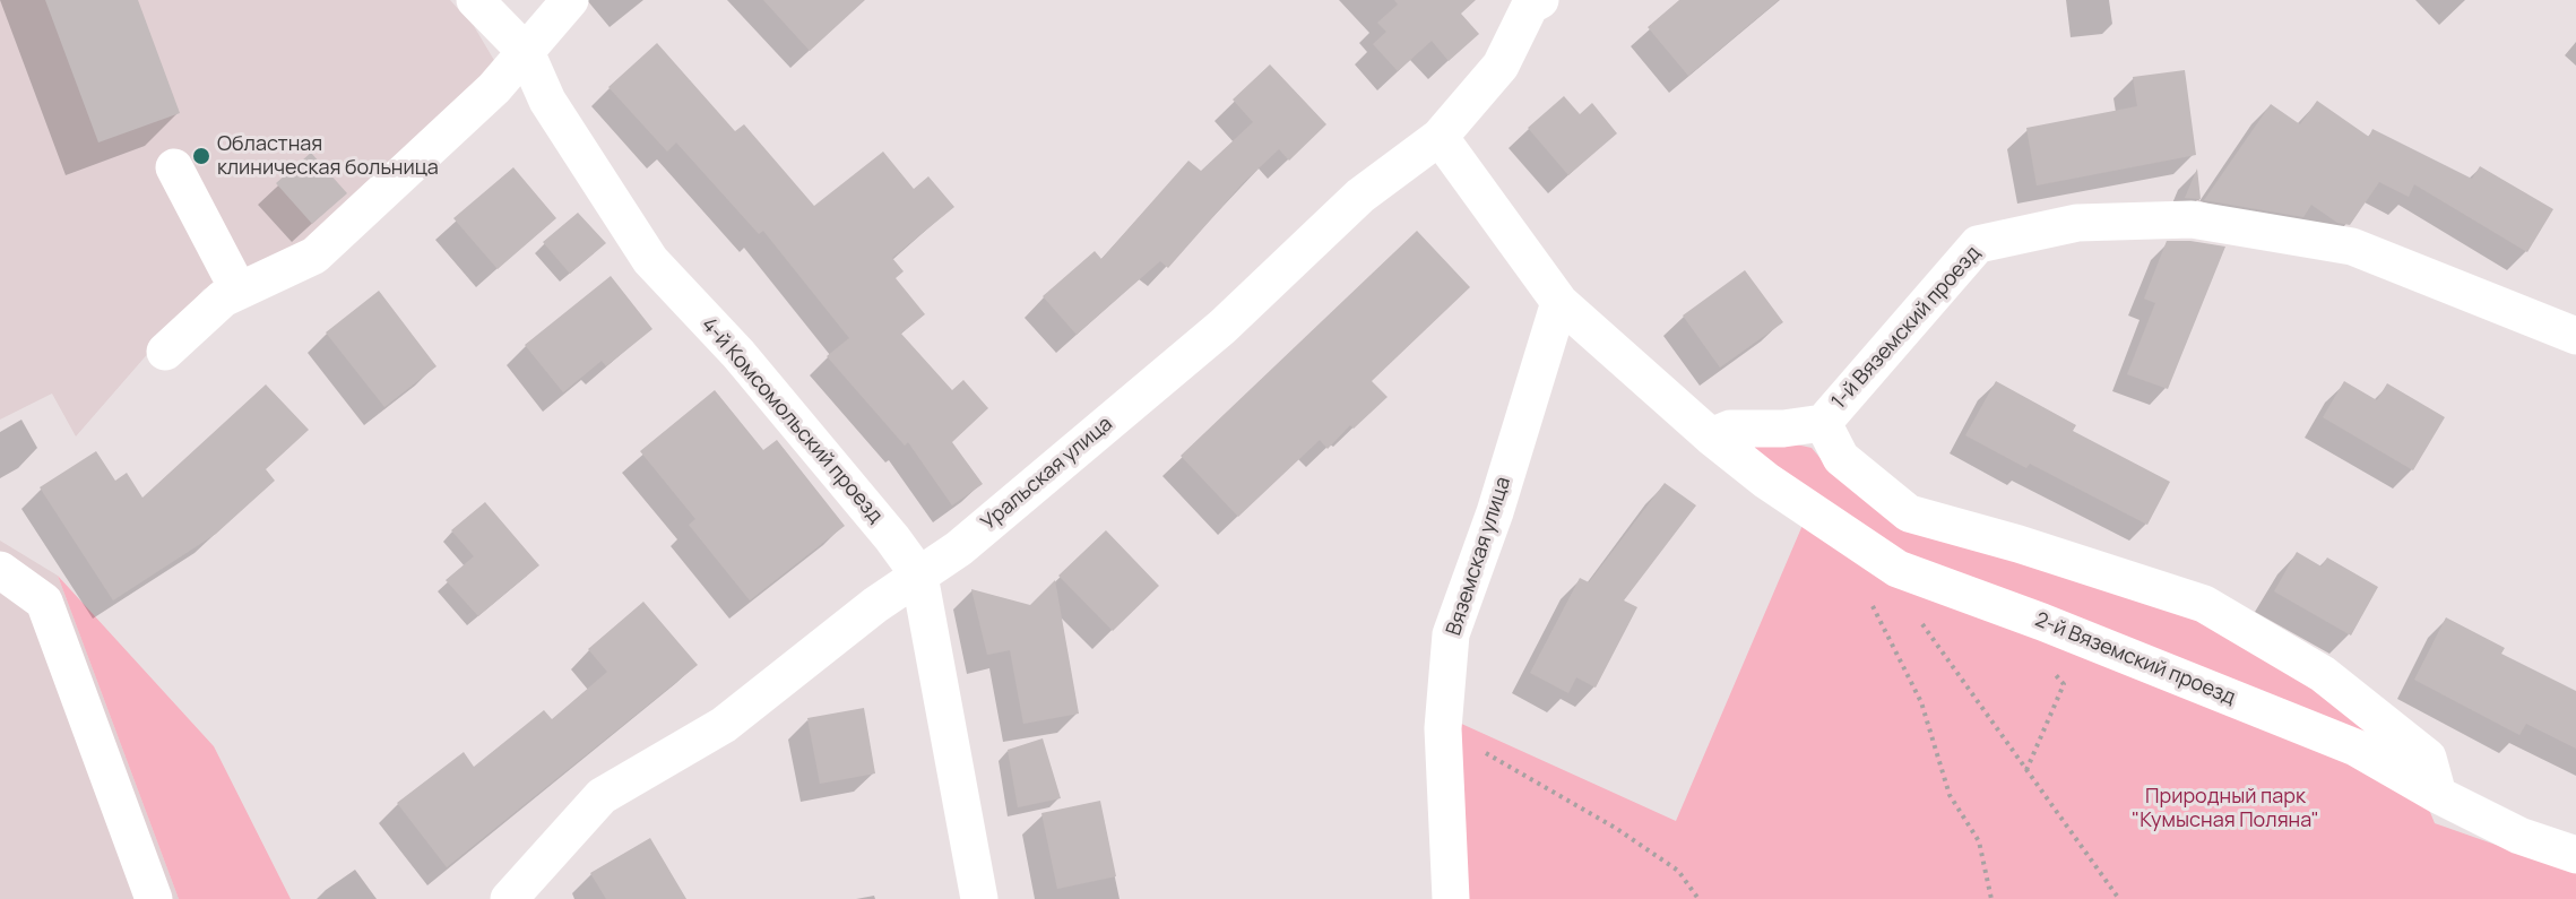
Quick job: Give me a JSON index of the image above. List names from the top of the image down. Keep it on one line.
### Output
{"streets":{"street":["1-й Вяземский проезд","4-й Комсомольский проезд","Уральская улица","Вяземская улица","2-й Вяземский проезд"]},"crossings":[["1-й Вяземский проезд","2-й Вяземский проезд"],["4-й Комсомольский проезд","Уральская улица"]],"parks":["Природный парк \"Кумысная Поляна\""],"places":["Областная клиническая больница"]}
